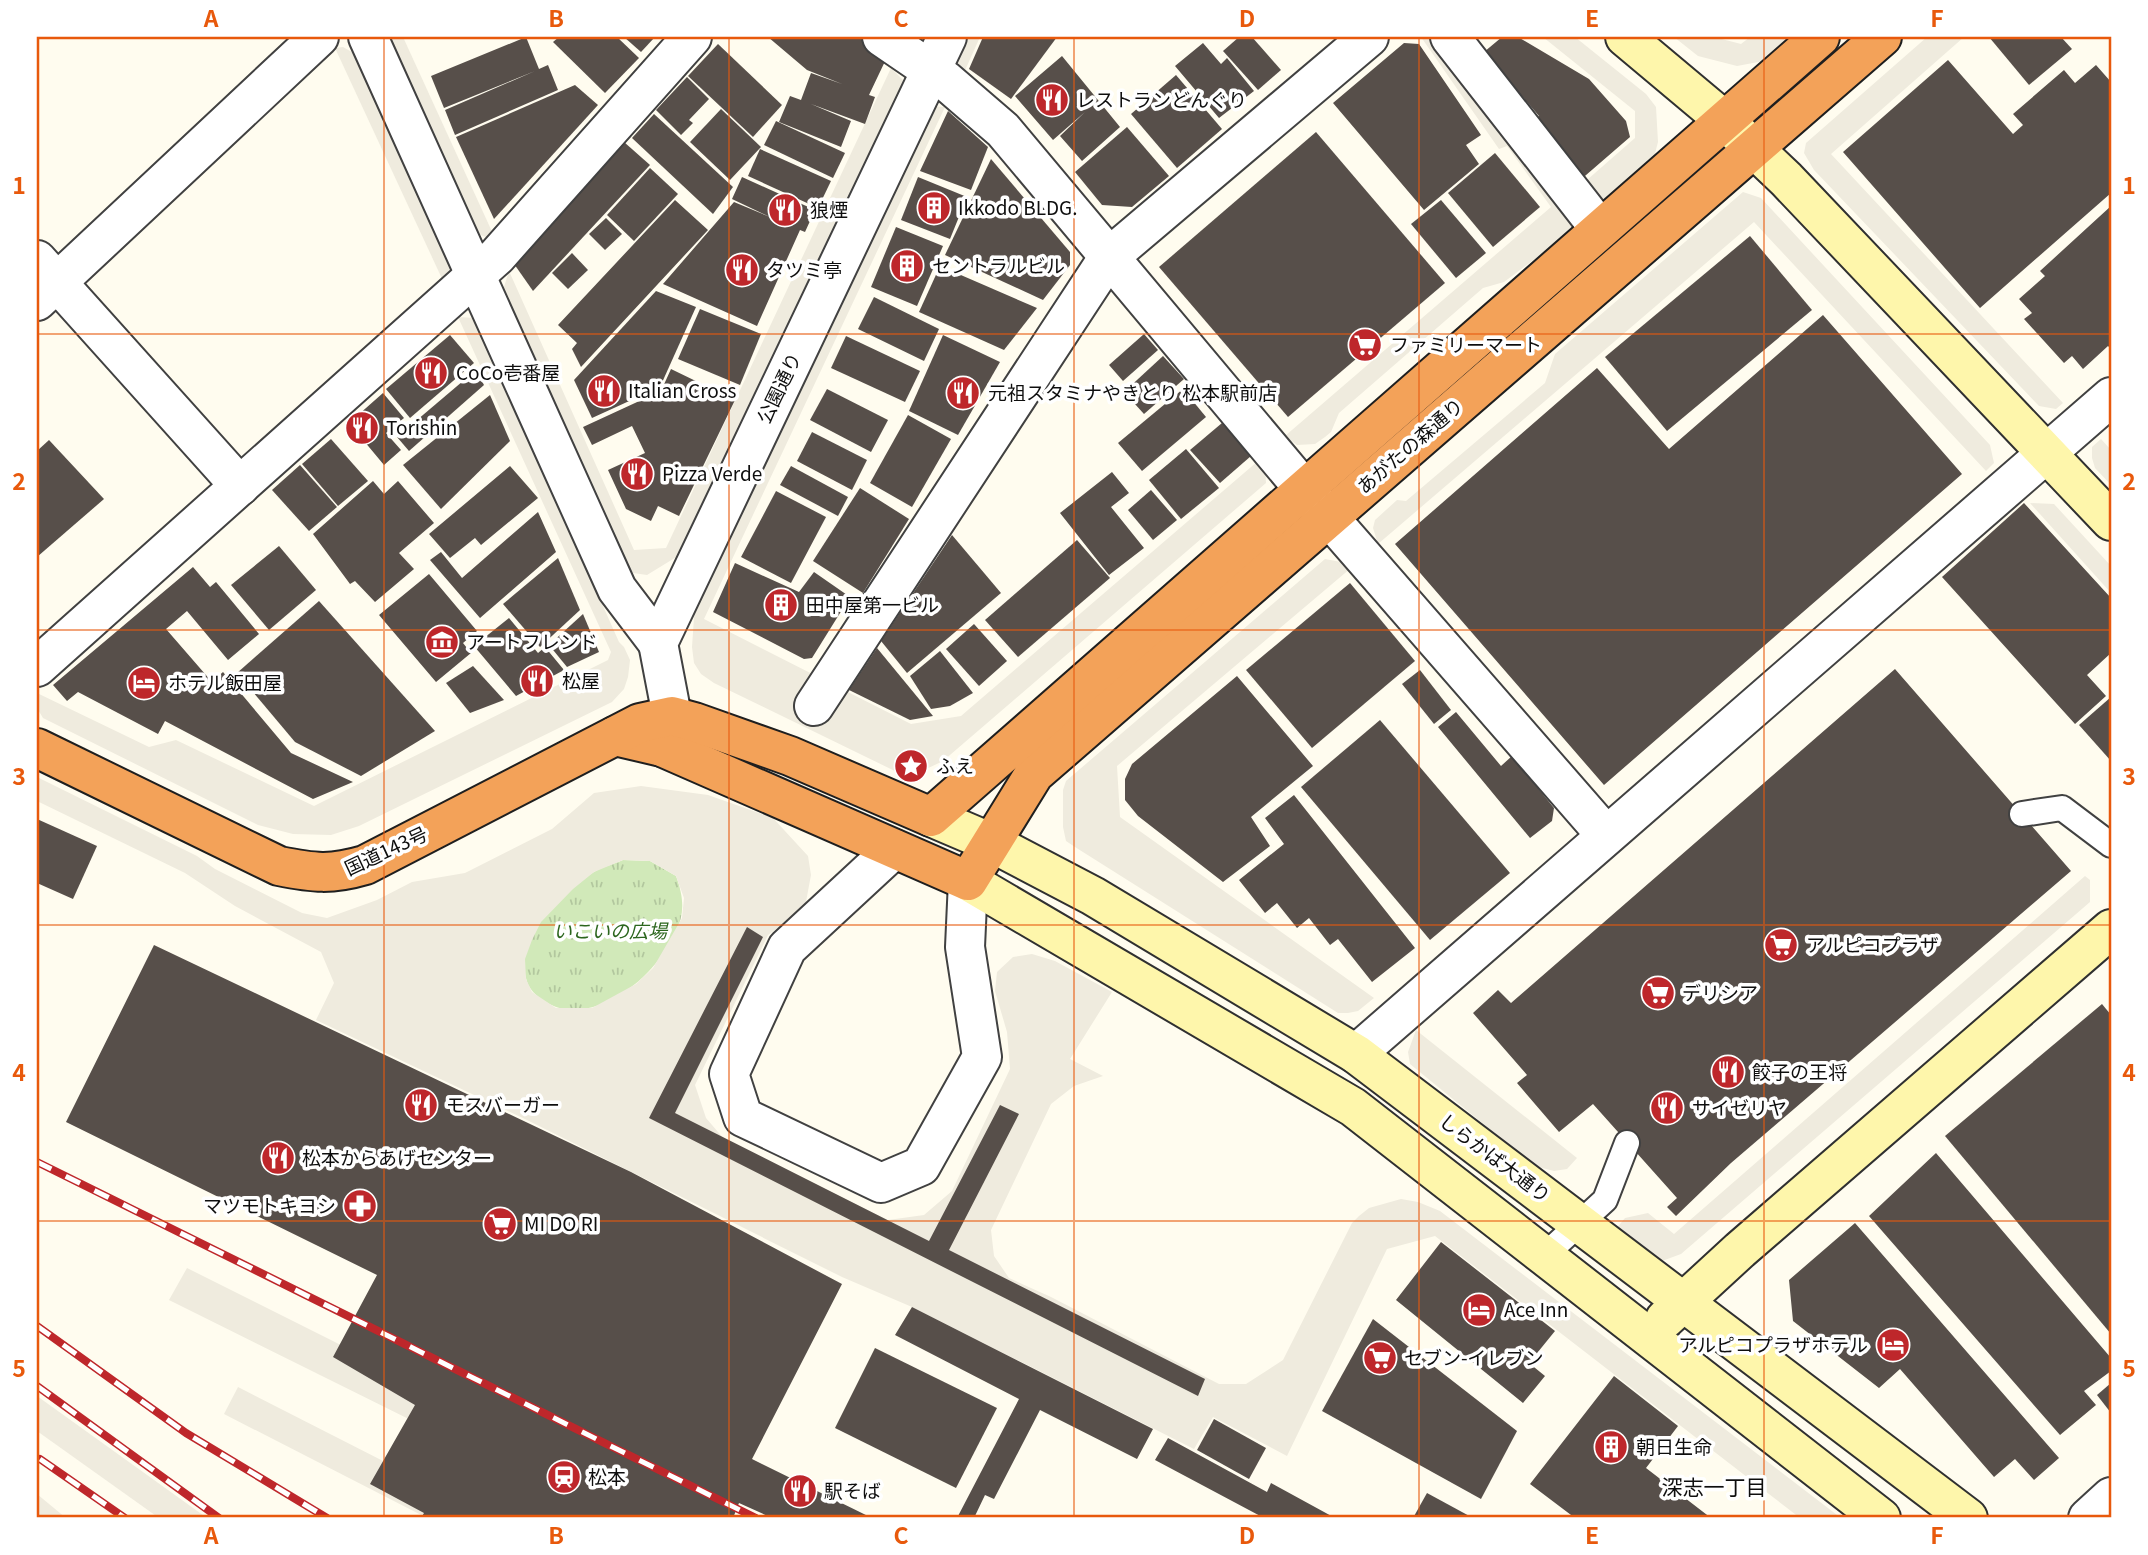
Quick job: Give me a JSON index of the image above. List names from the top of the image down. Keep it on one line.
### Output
{"streets":{"highway":["あがたの森通り","国道143号"],"street":["公園通り","しらかば大通り"]},"crossings":[["あがたの森通り","国道143号"],["あがたの森通り","しらかば大通り"],["国道143号","しらかば大通り"]],"districts":["深志一丁目"],"parks":["いこいの広場"],"places":{"restaurant":["レストランどんぐり","狼煙","タツミ亭","CoCo壱番屋","Italian Cross","元祖スタミナやきとり 松本駅前店","Torishin","Pizza Verde","松屋","餃子の王将","モスバーガー","サイゼリヤ","松本からあげセンター","駅そば"],"building":["Ikkodo BLDG.","セントラルビル","田中屋第一ビル","朝日生命"],"supermarket":["ファミリーマート","アルピコプラザ","デリシア","MI DO RI","セブン-イレブン"],"museum":["アートフレンド"],"hotel":["ホテル飯田屋","Ace Inn","アルピコプラザホテル"],"place":["ふえ"],"pharmacy":["マツモトキヨシ"],"station":["松本"]},"grid":{"columns":["A","B","C","D","E","F"],"rows":["1","2","3","4","5"]}}
